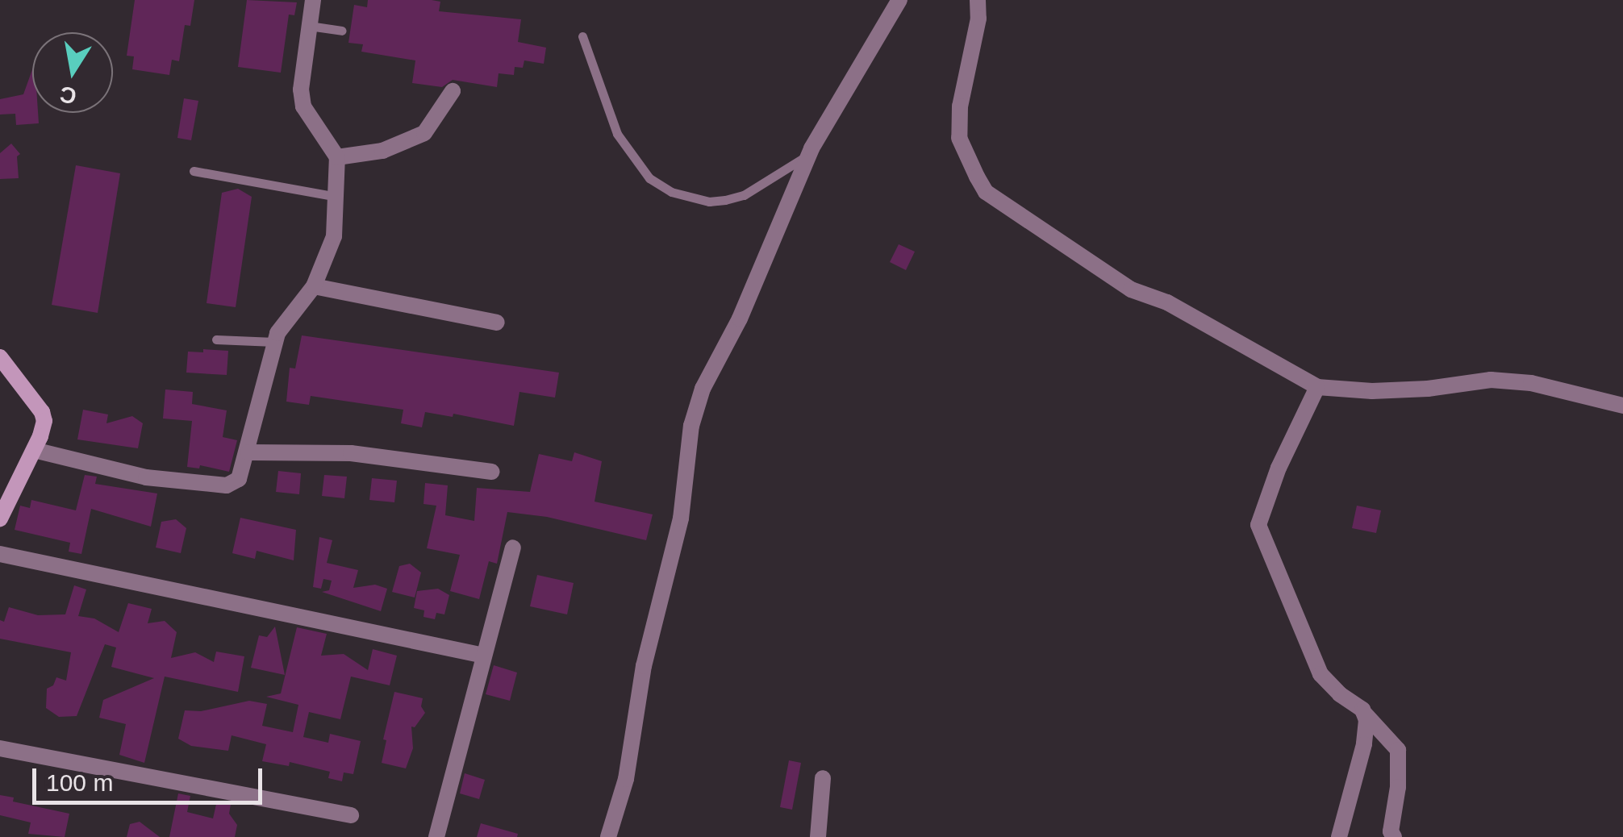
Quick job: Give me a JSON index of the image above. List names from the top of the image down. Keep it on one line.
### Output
{"scale_bar":"100 m","north":"bottom"}
